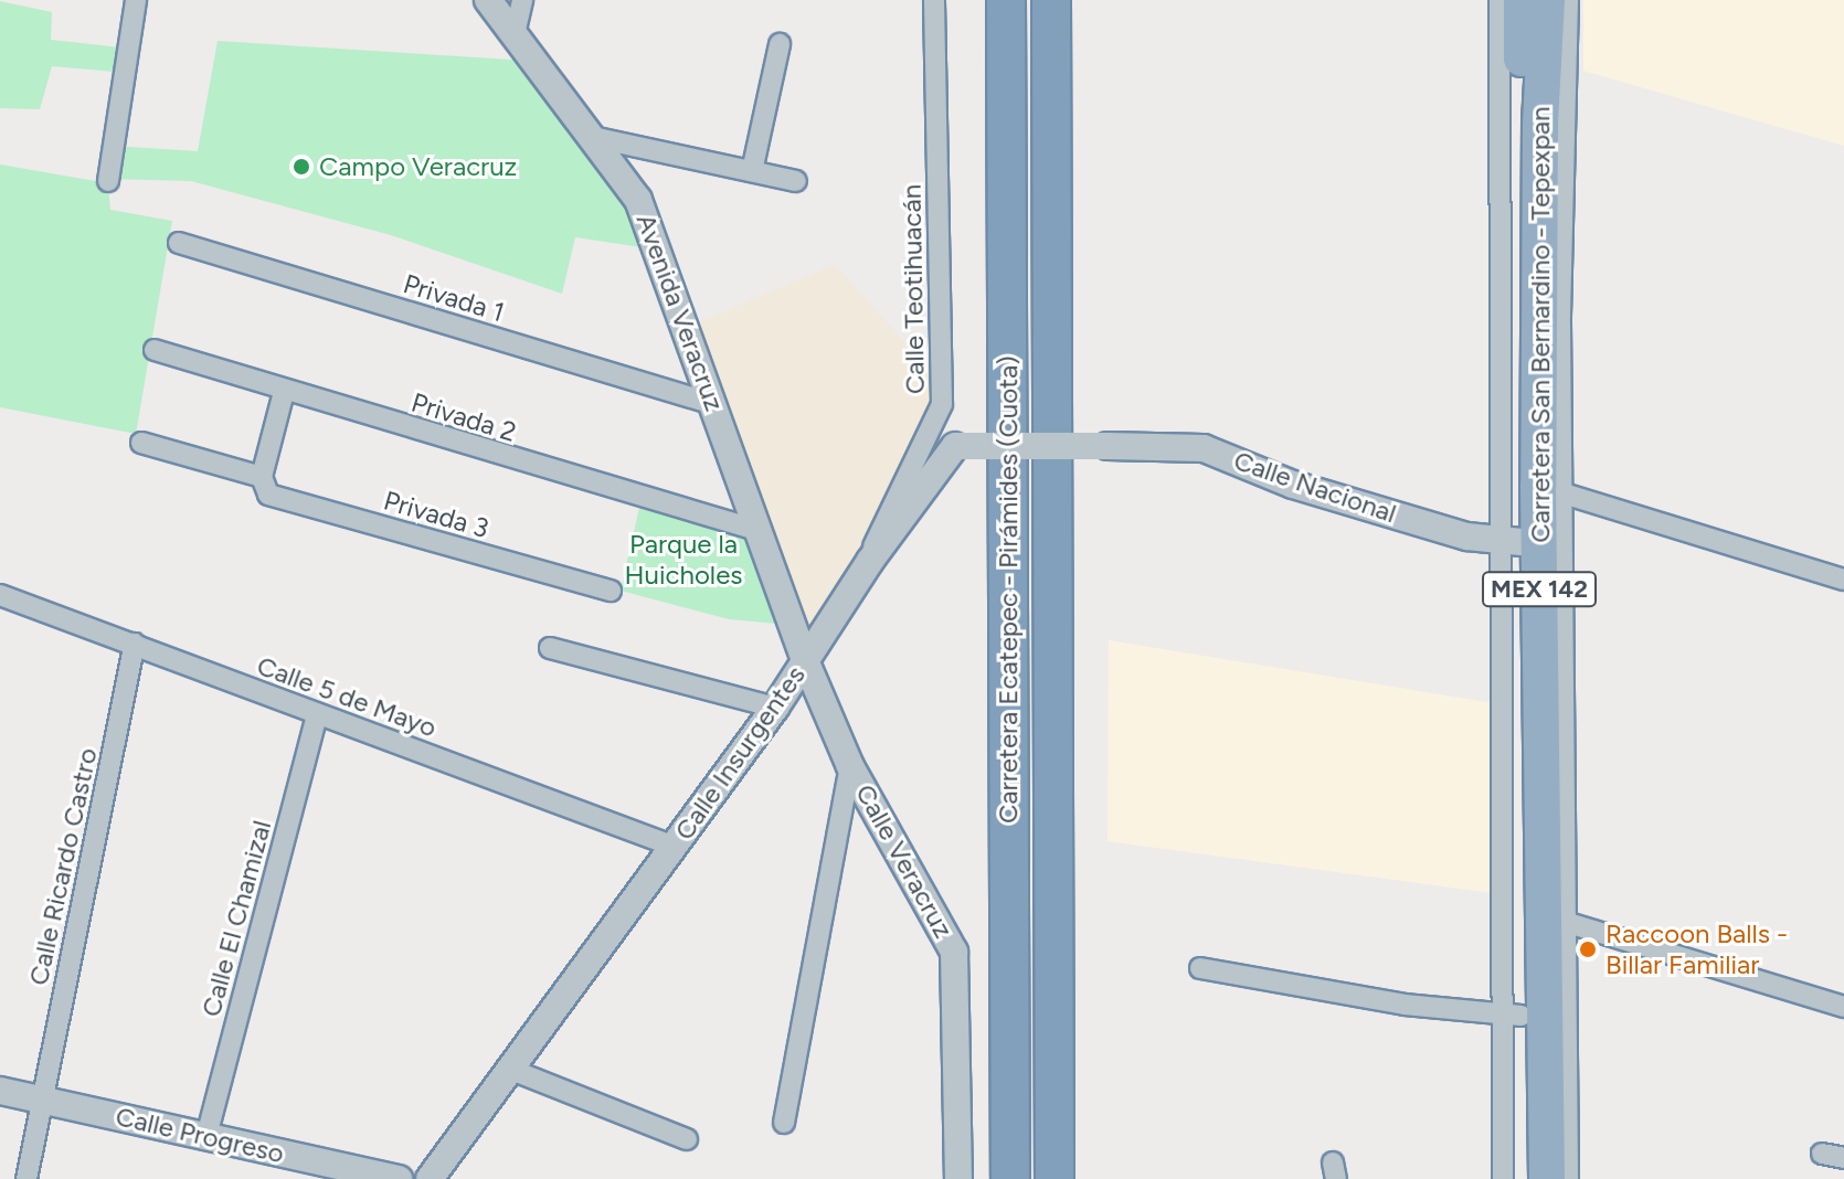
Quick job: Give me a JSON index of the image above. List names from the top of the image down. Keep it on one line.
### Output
{"streets":{"highway":["Carretera San Bernardino - Tepexpan","Carretera Ecatepec - Pirámides (Cuota)","MEX 142"],"street":["Calle Teotihuacán","Privada 1","Avenida Veracruz","Privada 2","Calle Nacional","Privada 3","Calle 5 de Mayo","Calle Insurgentes","Calle Veracruz","Calle Ricardo Castro","Calle El Chamizal","Calle Progreso"]},"crossings":[["Calle Teotihuacán","Calle Insurgentes"],["Privada 1","Avenida Veracruz"],["Avenida Veracruz","Privada 2"],["Avenida Veracruz","Calle Insurgentes"],["Avenida Veracruz","Calle Veracruz"],["Carretera San Bernardino - Tepexpan","Calle Nacional"],["Calle Nacional","Calle Insurgentes"],["Calle 5 de Mayo","Calle Insurgentes"],["Calle 5 de Mayo","Calle Ricardo Castro"],["Calle 5 de Mayo","Calle El Chamizal"],["Calle Insurgentes","Calle Veracruz"],["Calle Ricardo Castro","Calle Progreso"],["Calle El Chamizal","Calle Progreso"]],"parks":["Parque la Huicholes"],"places":["Campo Veracruz","Raccoon Balls - Billar Familiar"]}
